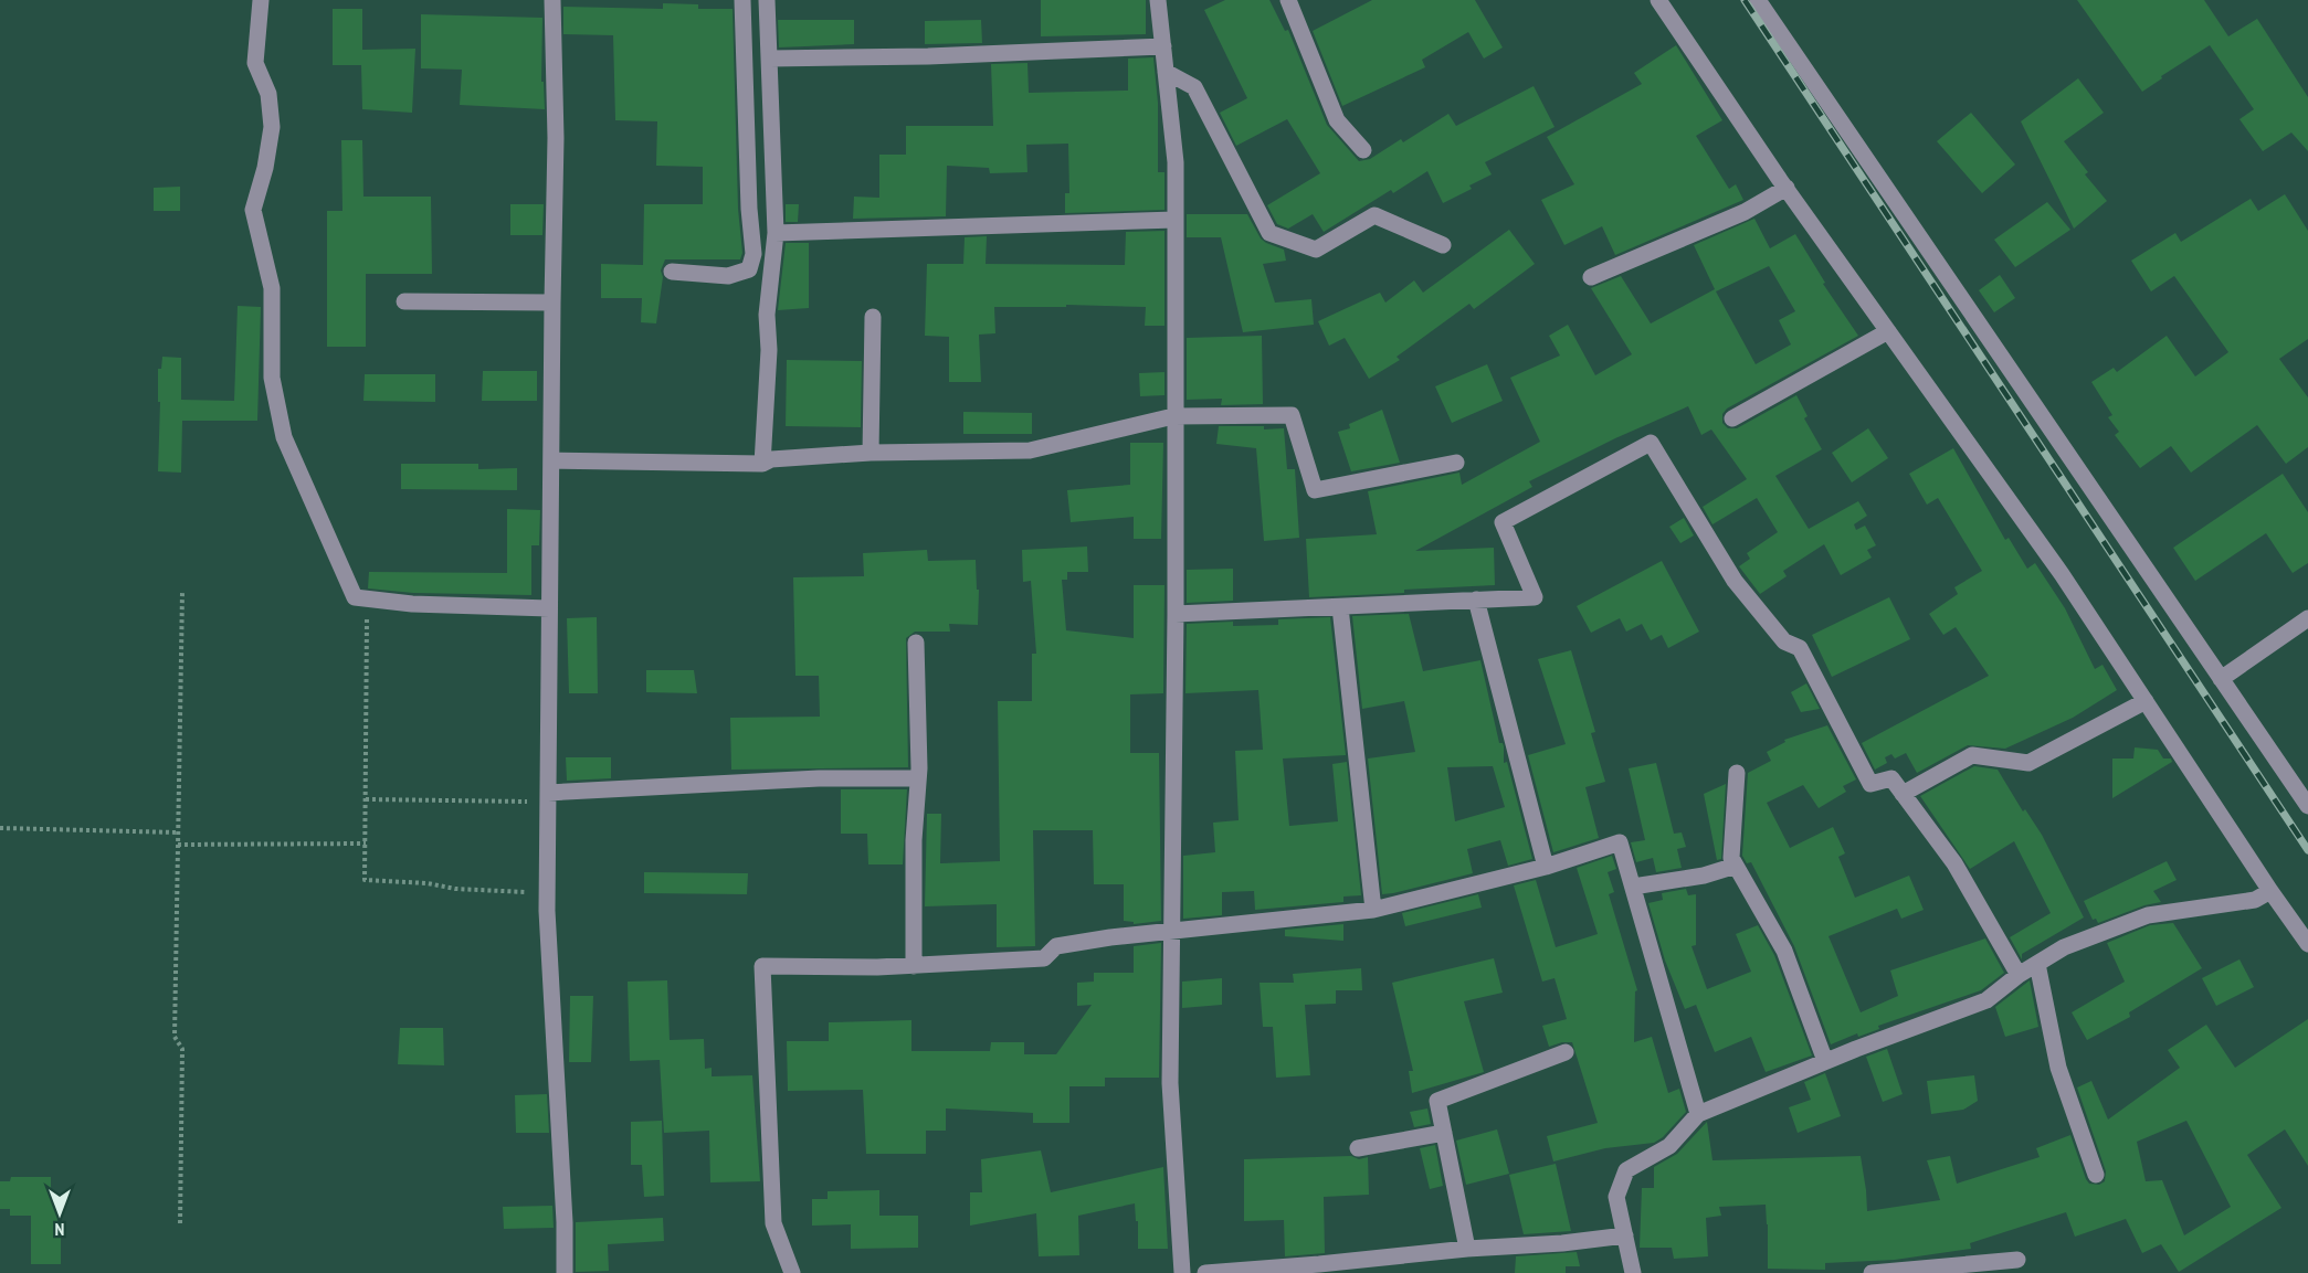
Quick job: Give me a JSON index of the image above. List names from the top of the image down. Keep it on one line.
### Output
{"north":"bottom"}
